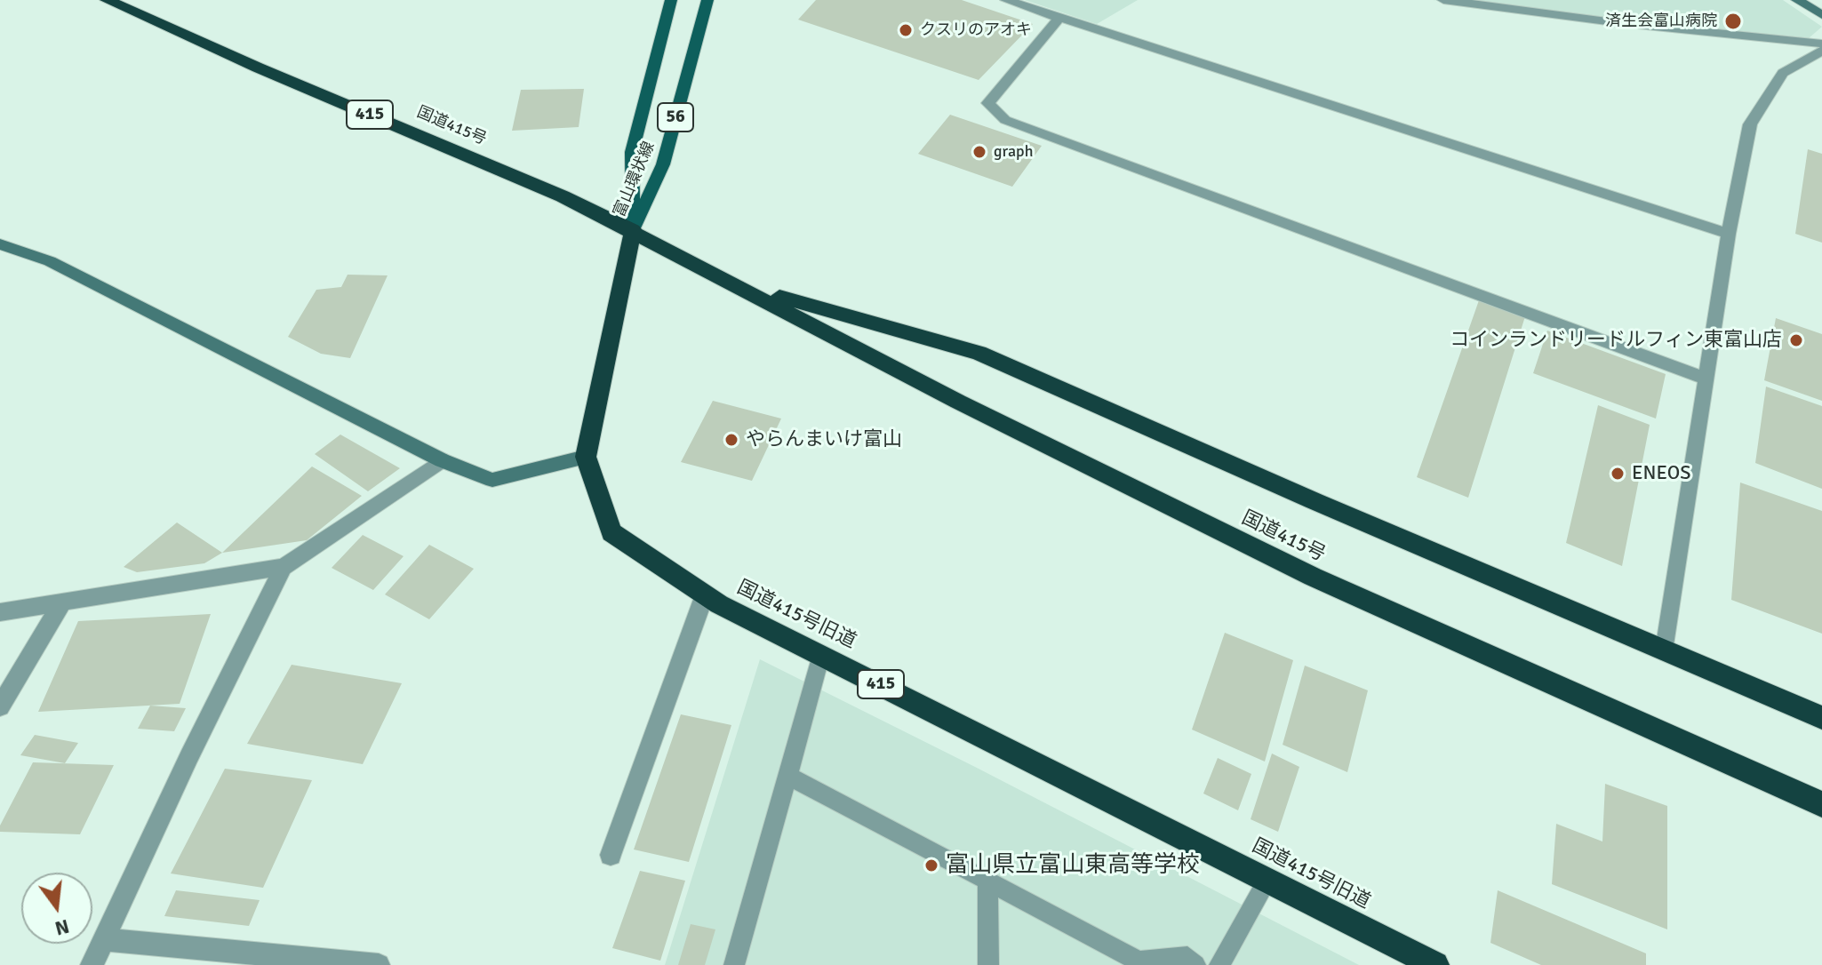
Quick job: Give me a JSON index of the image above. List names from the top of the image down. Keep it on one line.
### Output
{"streets":{"highway":["415","国道415号","国道415号旧道"],"main road":["56","富山環状線"]},"crossings":[["国道415号","富山環状線"]],"places":["済生会富山病院","クスリのアオキ","graph","コインランドリードルフィン東富山店","やらんまいけ富山","ENEOS","富山県立富山東高等学校"],"north":"bottom"}
